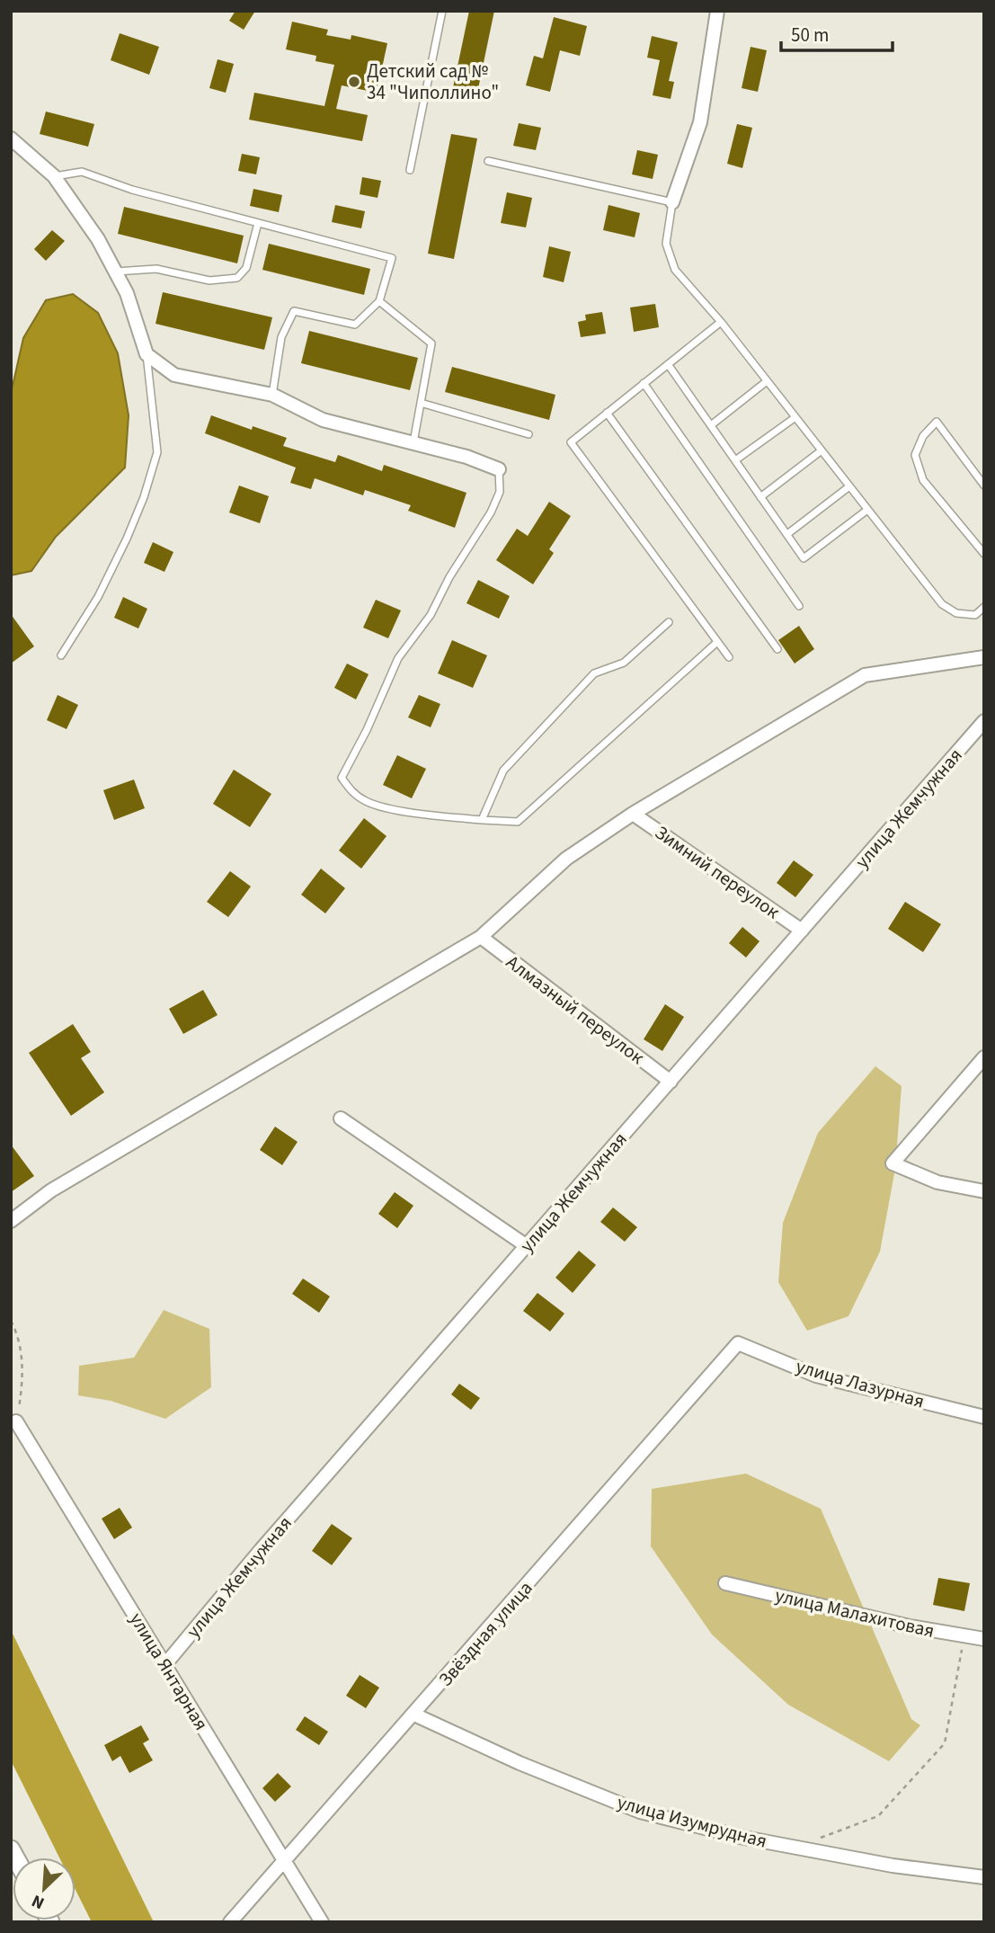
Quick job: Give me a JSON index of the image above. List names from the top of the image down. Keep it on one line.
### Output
{"streets":{"street":["улица Жемчужная","Зимний переулок","Алмазный переулок","улица Лазурная","улица Малахитовая","Звёздная улица","улица Янтарная","улица Изумрудная"]},"crossings":[["улица Жемчужная","Зимний переулок"],["улица Жемчужная","Алмазный переулок"],["улица Жемчужная","улица Янтарная"],["улица Лазурная","Звёздная улица"],["Звёздная улица","улица Янтарная"],["Звёздная улица","улица Изумрудная"]],"places":["Детский сад № 34 \"Чиполлино\""],"scale_bar":"50 m","north":"bottom left"}
